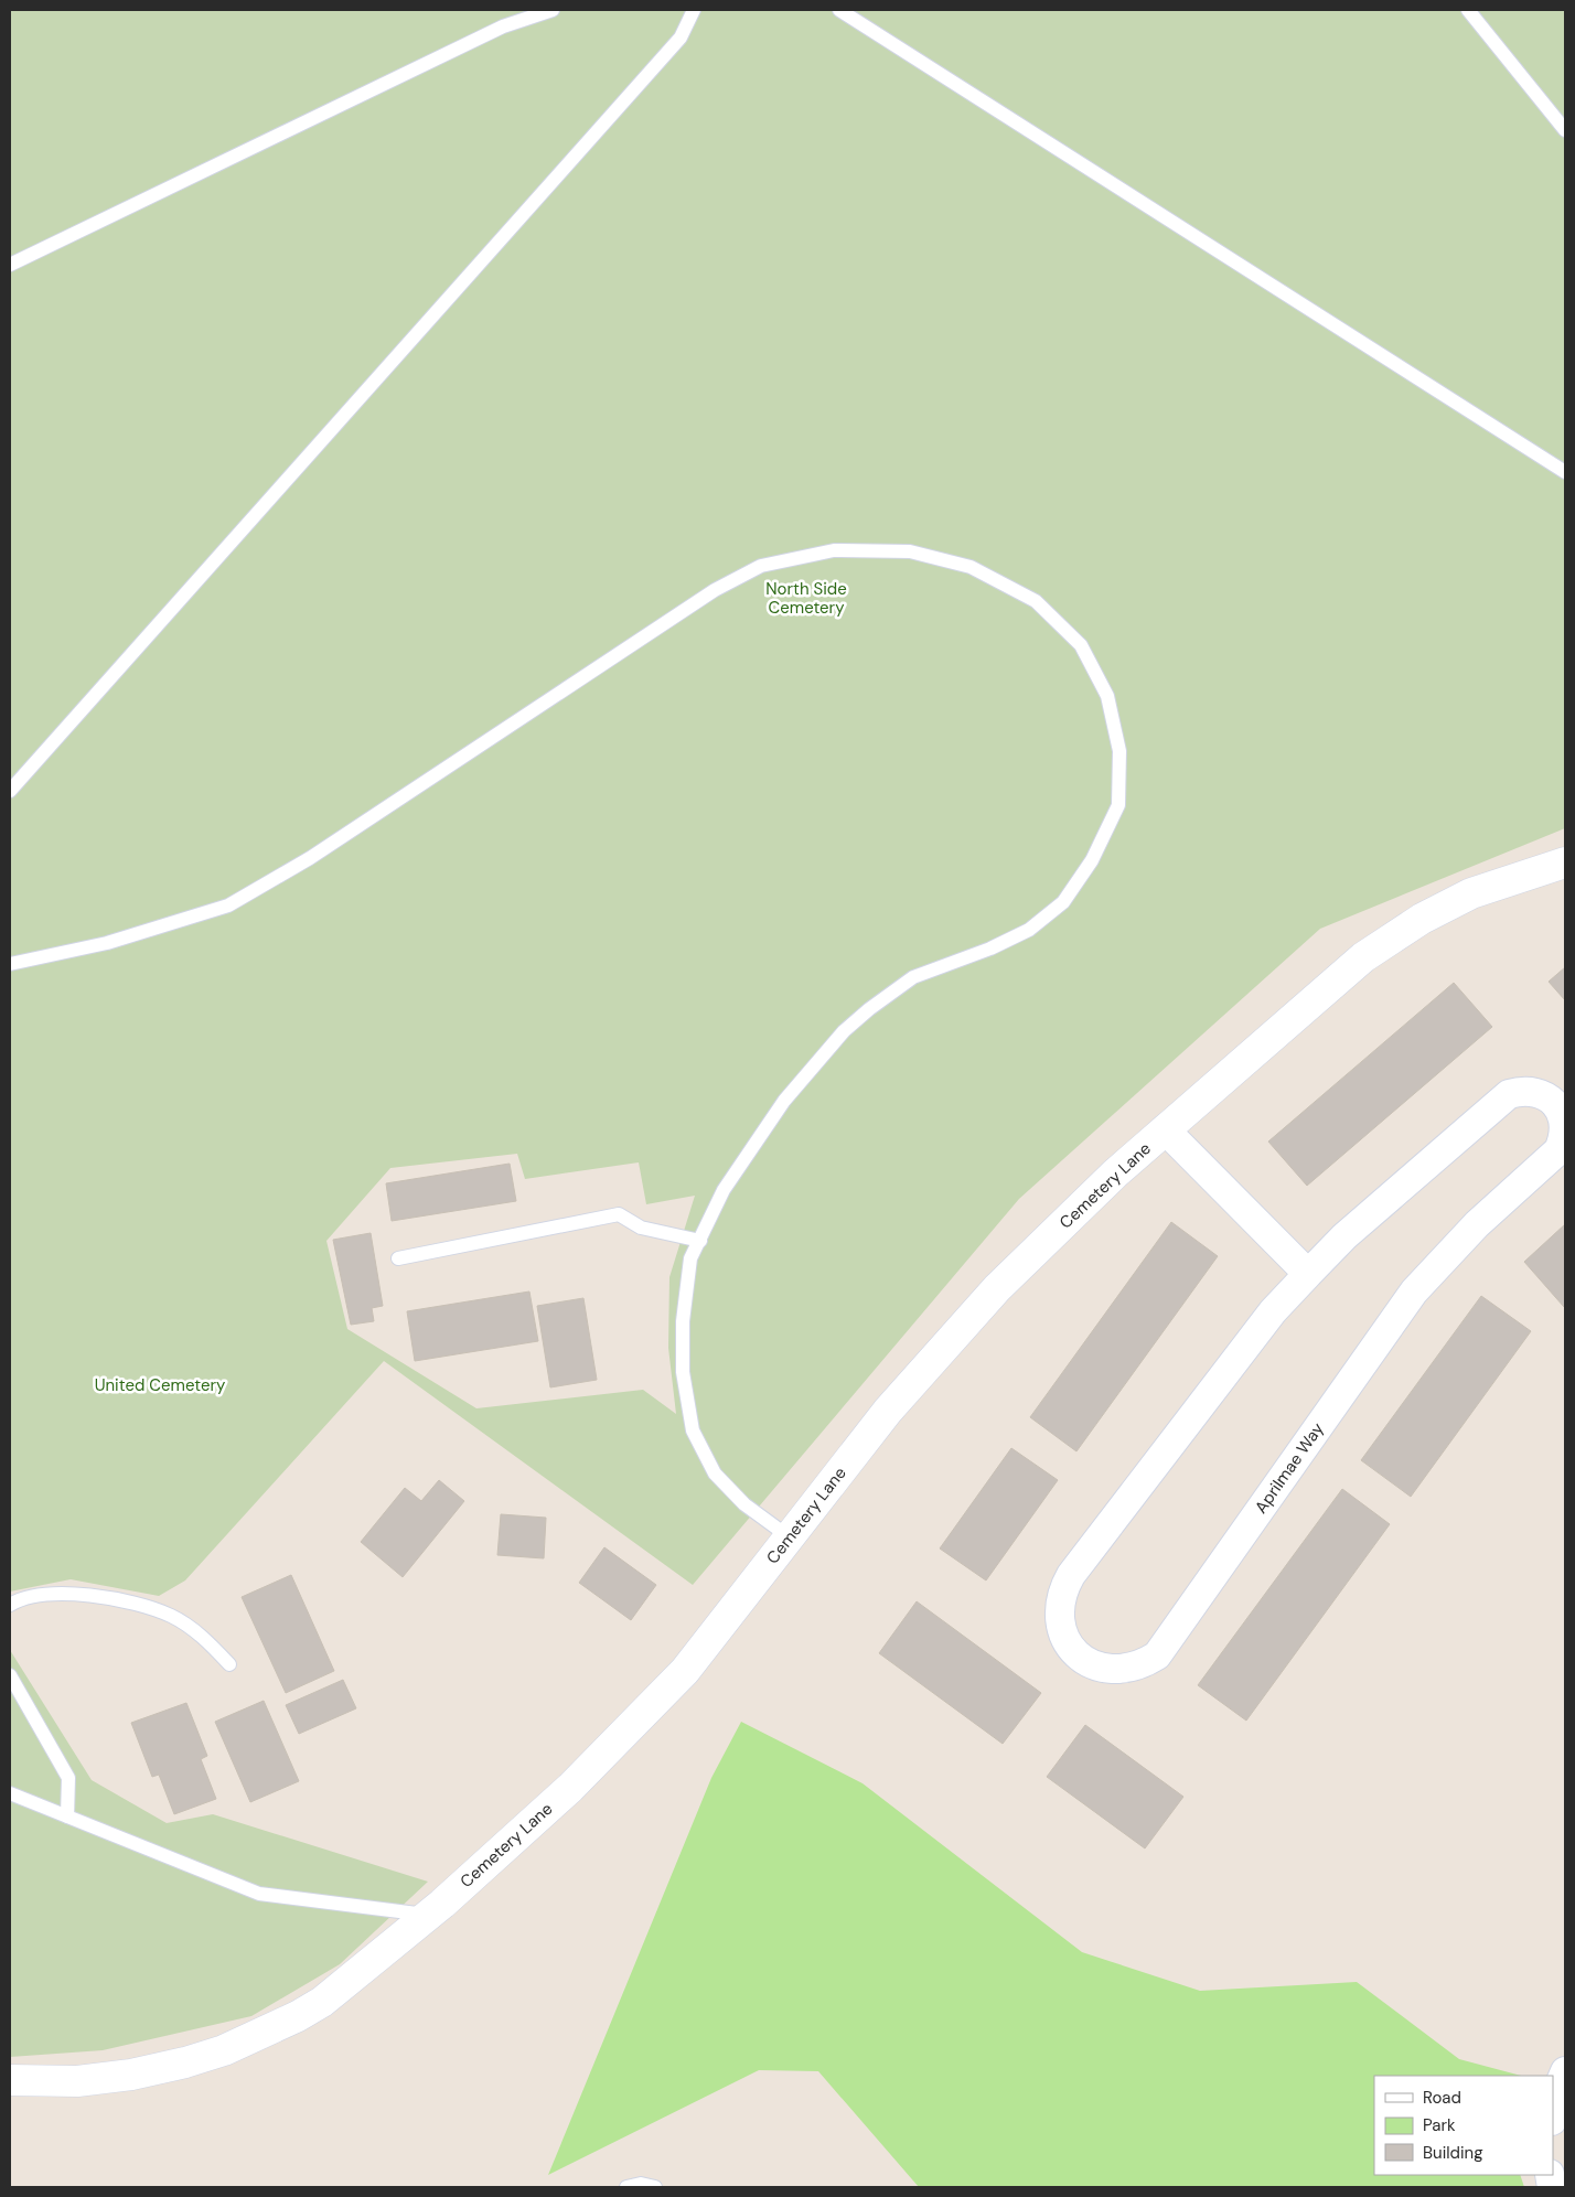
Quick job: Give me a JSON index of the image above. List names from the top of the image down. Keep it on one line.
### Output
{"streets":{"street":["Cemetery Lane","Aprilmae Way"]},"parks":["North Side Cemetery","United Cemetery"],"legend":["Road","Park","Building"]}
